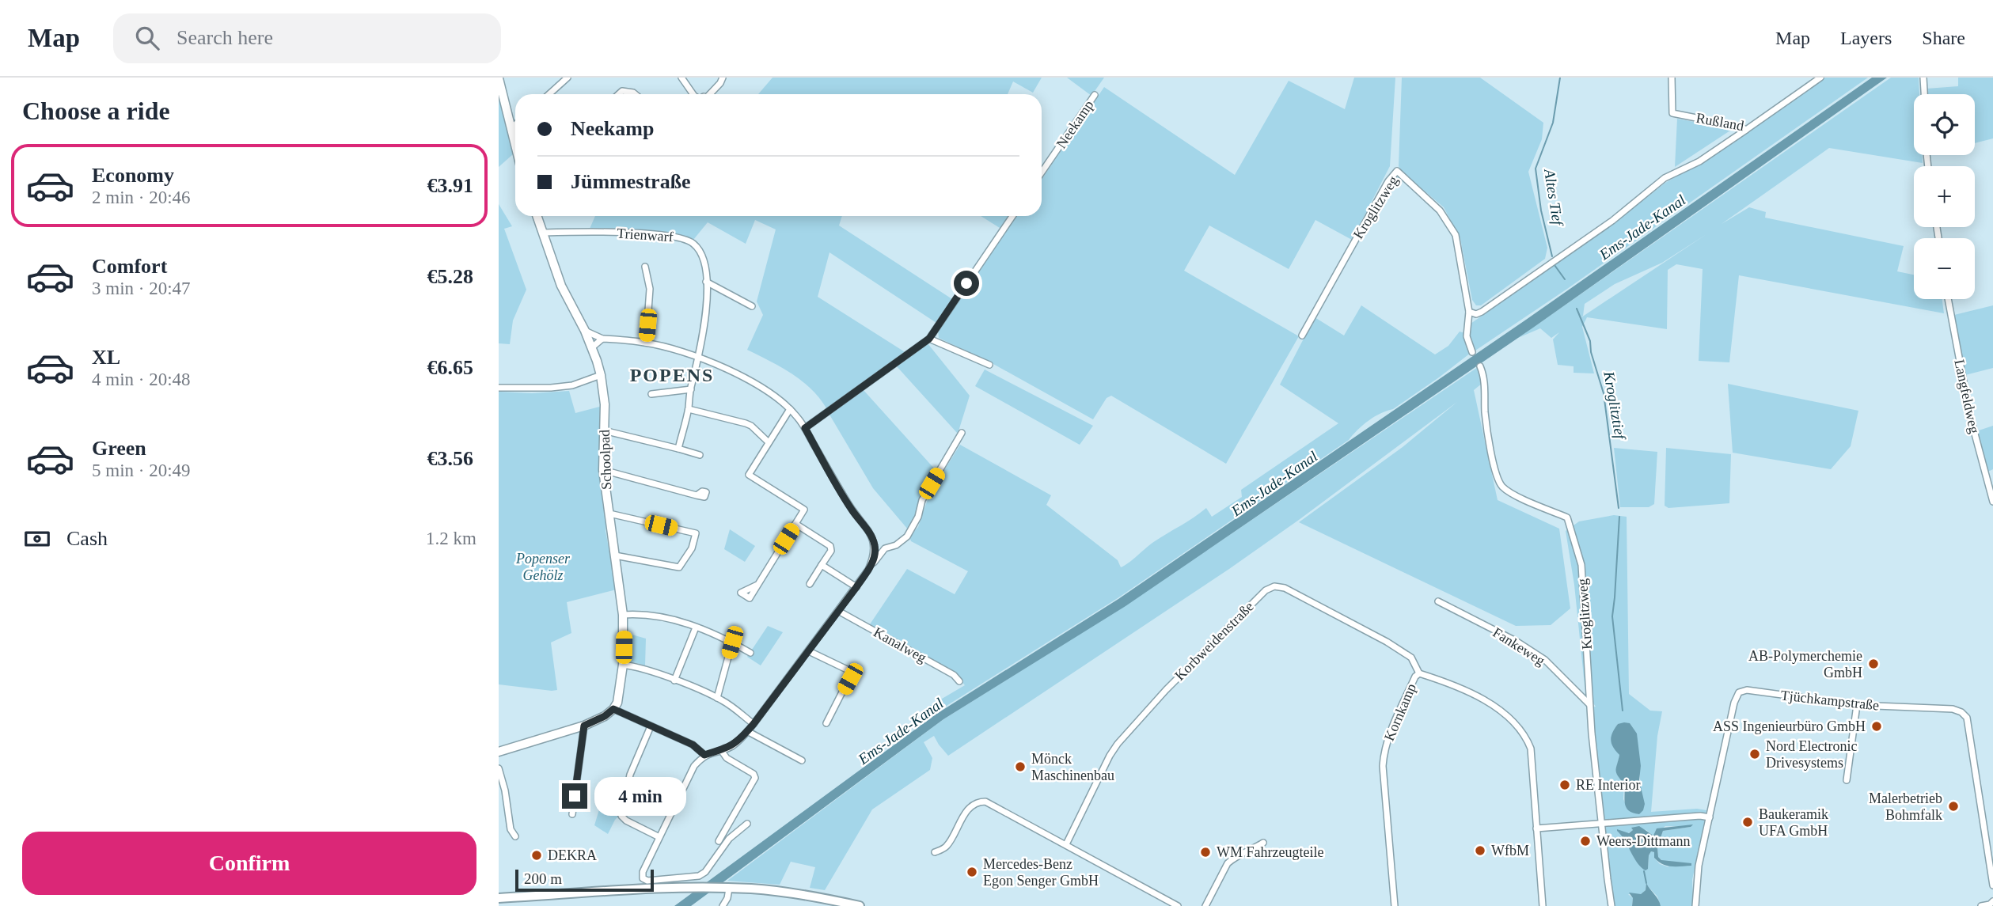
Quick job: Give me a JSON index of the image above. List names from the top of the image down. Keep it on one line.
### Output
{"streets":{"street":["Rußland","Neekamp","Kroglitzweg","Trienwarf","Langfeldweg","Schoolpad","Korbweidenstraße","Kanalweg","Fankeweg","Tjüchkampstraße","Kornkamp"]},"crossings":[["Kroglitzweg","Fankeweg"],["Trienwarf","Schoolpad"],["Korbweidenstraße","Kornkamp"]],"districts":["POPENS"],"water":["Altes Tief","Ems-Jade-Kanal","Kroglitztief"],"parks":["Popenser Gehölz"],"places":["AB-Polymerchemie GmbH","ASS Ingenieurbüro GmbH","Nord Electronic Drivesystems","Mönck Maschinenbau","RE Interior","Malerbetrieb Bohmfalk","Baukeramik UFA GmbH","Weers-Dittmann","WfbM","WM Fahrzeugteile","DEKRA","Mercedes-Benz Egon Senger GmbH"],"scale_bar":"200 m","page":{"header":"Map","search":"Search here","nav":["Map","Layers","Share"],"heading":"Choose a ride","map_buttons":["+","−"],"banner":["Neekamp","Jümmestraße"],"list":[{"name":"Economy","note":"2 min · 20:46","value":"€3.91"},{"name":"Comfort","note":"3 min · 20:47","value":"€5.28"},{"name":"XL","note":"4 min · 20:48","value":"€6.65"},{"name":"Green","note":"5 min · 20:49","value":"€3.56"}],"pay":["Cash","1.2 km"],"bubble":"4 min","buttons":"Confirm","scale":"200 m"}}
